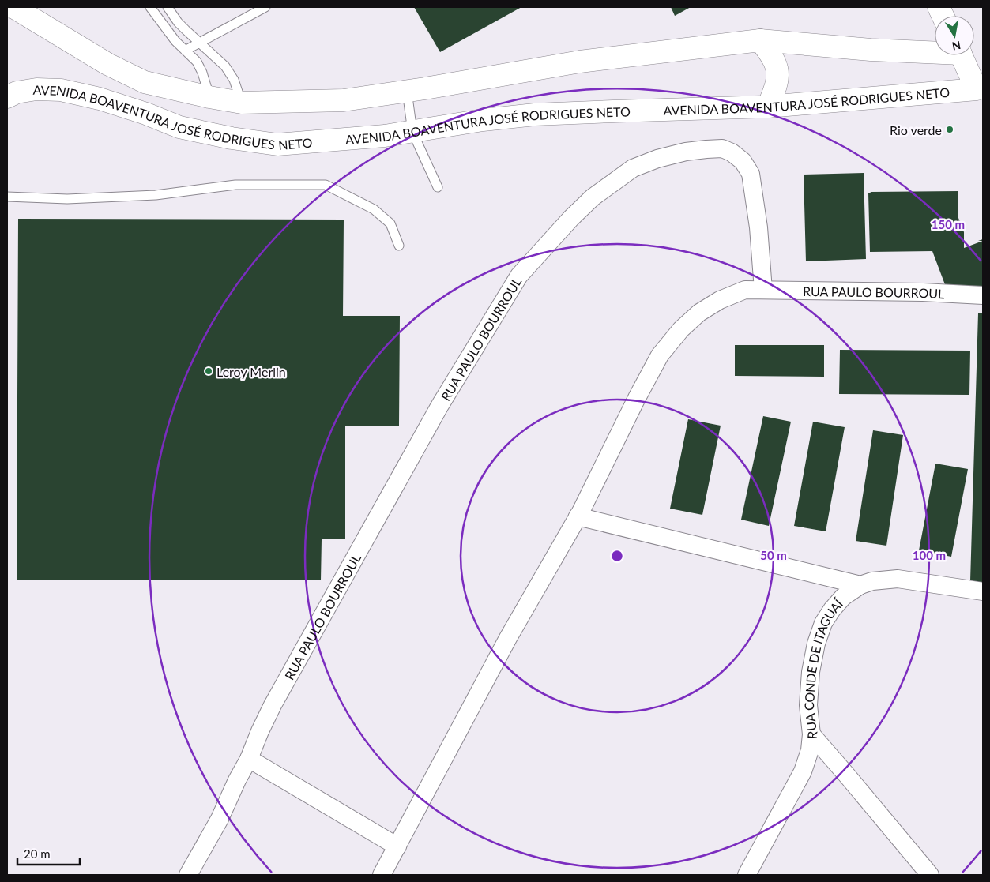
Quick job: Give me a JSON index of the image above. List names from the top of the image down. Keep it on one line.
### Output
{"streets":{"street":["AVENIDA BOAVENTURA JOSÉ RODRIGUES NETO","RUA PAULO BOURROUL","RUA CONDE DE ITAGUAÍ"]},"places":["Rio verde","Leroy Merlin"],"scale_bar":"20 m","north":"bottom","rings":["150 m","50 m","100 m"]}
